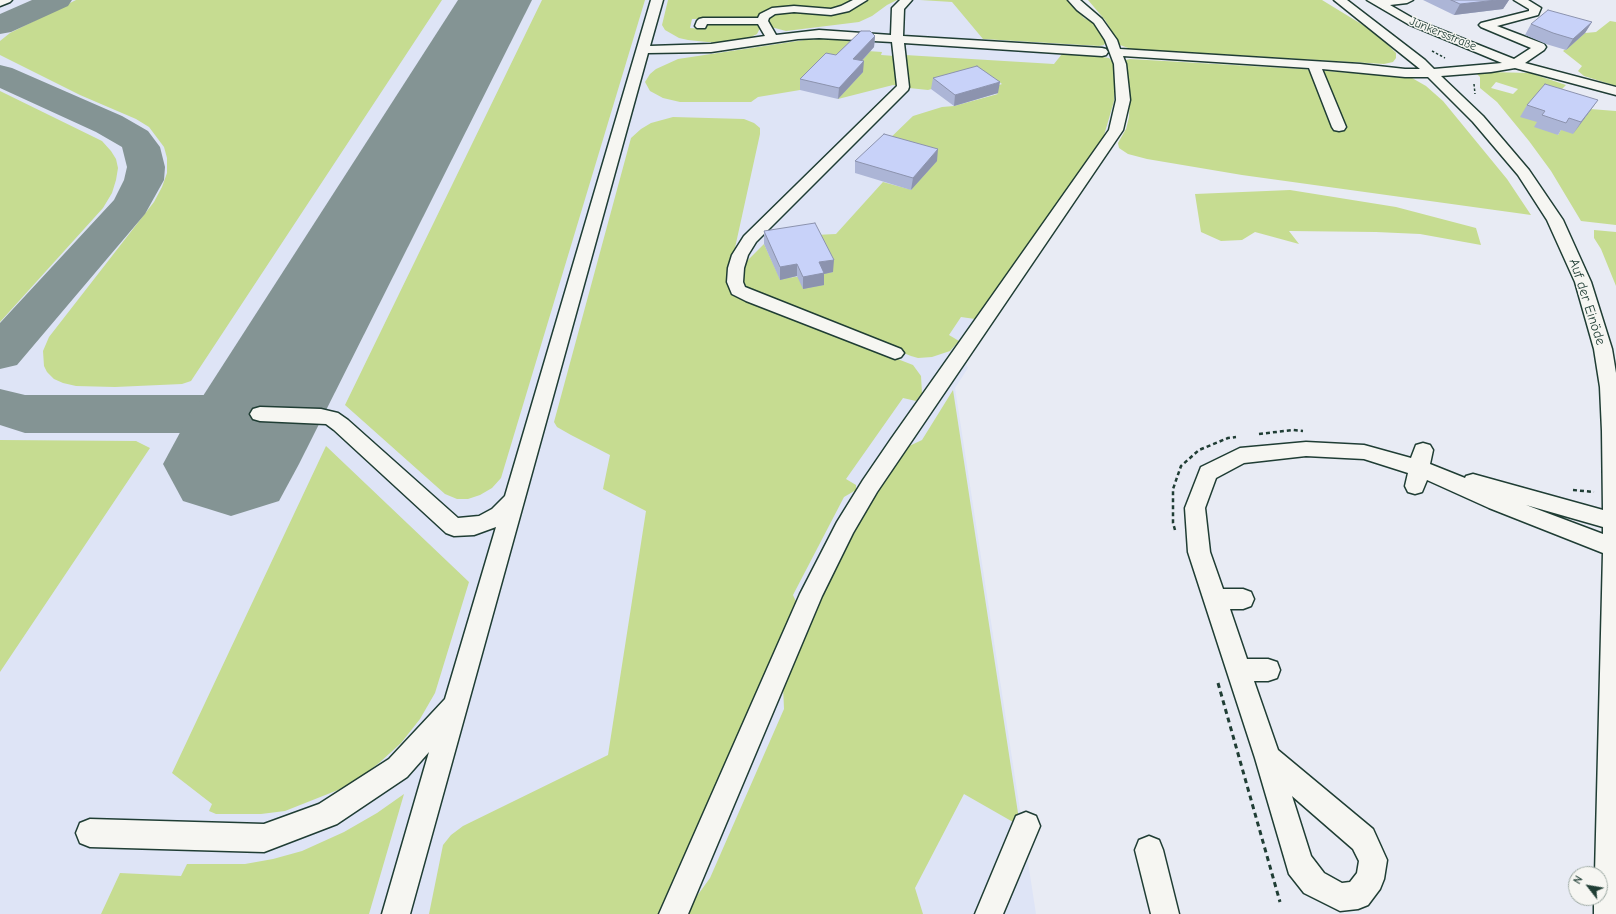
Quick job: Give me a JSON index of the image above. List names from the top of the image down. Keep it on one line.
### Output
{"streets":{"street":["Junkersstraße","Auf der Einöde"]},"crossings":[["Junkersstraße","Auf der Einöde"]],"north":"top left"}
